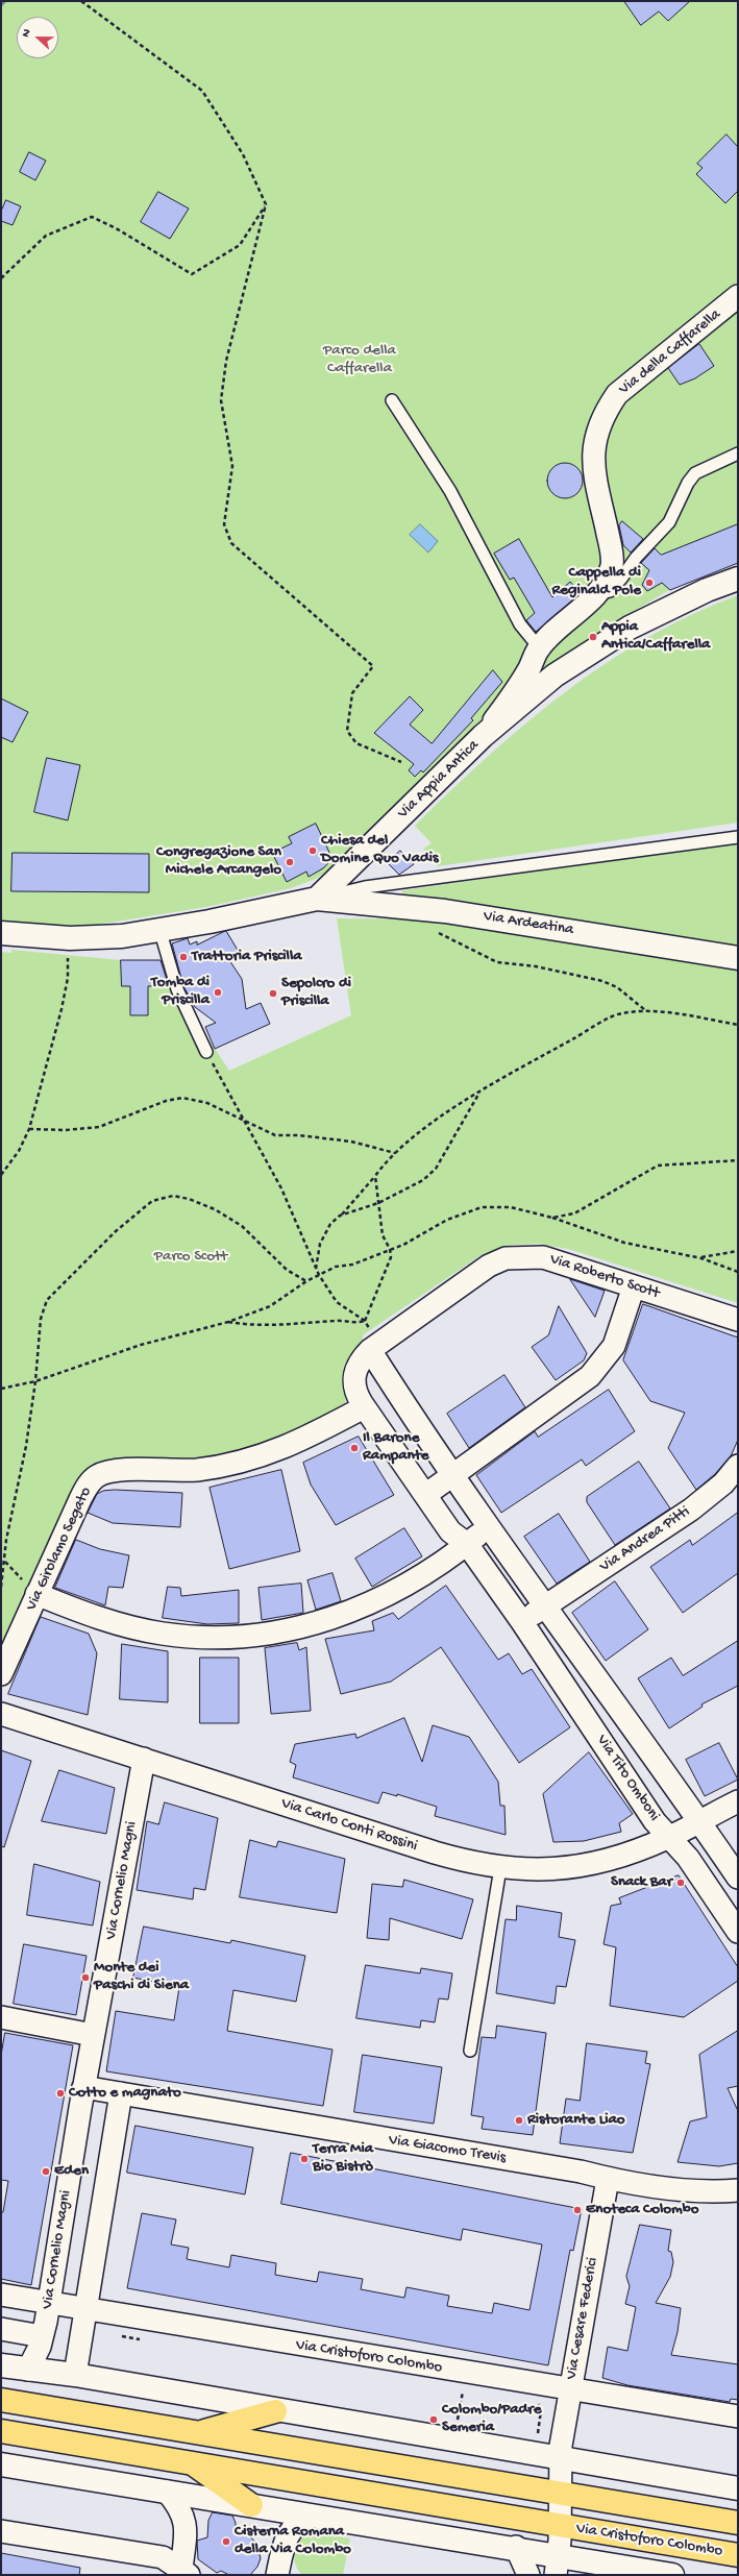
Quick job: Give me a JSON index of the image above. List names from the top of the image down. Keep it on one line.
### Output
{"streets":{"main road":["Via Appia Antica","Via Ardeatina","Via Cristoforo Colombo"],"street":["Via della Caffarella","Via Roberto Scott","Via Andrea Pitti","Via Girolamo Segato","Via Tito Omboni","Via Carlo Conti Rossini","Via Cornelio Magni","Via Giacomo Trevis","Via Cesare Federici"]},"crossings":[["Via della Caffarella","Via Appia Antica"],["Via Appia Antica","Via Ardeatina"],["Via Roberto Scott","Via Girolamo Segato"],["Via Roberto Scott","Via Tito Omboni"],["Via Girolamo Segato","Via Tito Omboni"],["Via Tito Omboni","Via Carlo Conti Rossini"],["Via Carlo Conti Rossini","Via Cornelio Magni"],["Via Cornelio Magni","Via Giacomo Trevis"],["Via Cornelio Magni","Via Cristoforo Colombo"],["Via Giacomo Trevis","Via Cesare Federici"],["Via Cesare Federici","Via Cristoforo Colombo"]],"parks":["Parco della Caffarella","Parco Scott"],"places":["Cappella di Reginald Pole","Appia Antica/Caffarella","Chiesa del Domine Quo Vadis","Congregazione San Michele Arcangelo","Trattoria Priscilla","Tomba di Priscilla","Sepolcro di Priscilla","Il Barone Rampante","Snack Bar","Monte dei Paschi di Siena","Cotto e magnato","Ristorante Liao","Terra Mia Bio Bistrò","Eden","Enoteca Colombo","Colombo/Padre Semeria","Cisterna Romana della Via Colombo"],"north":"left"}
